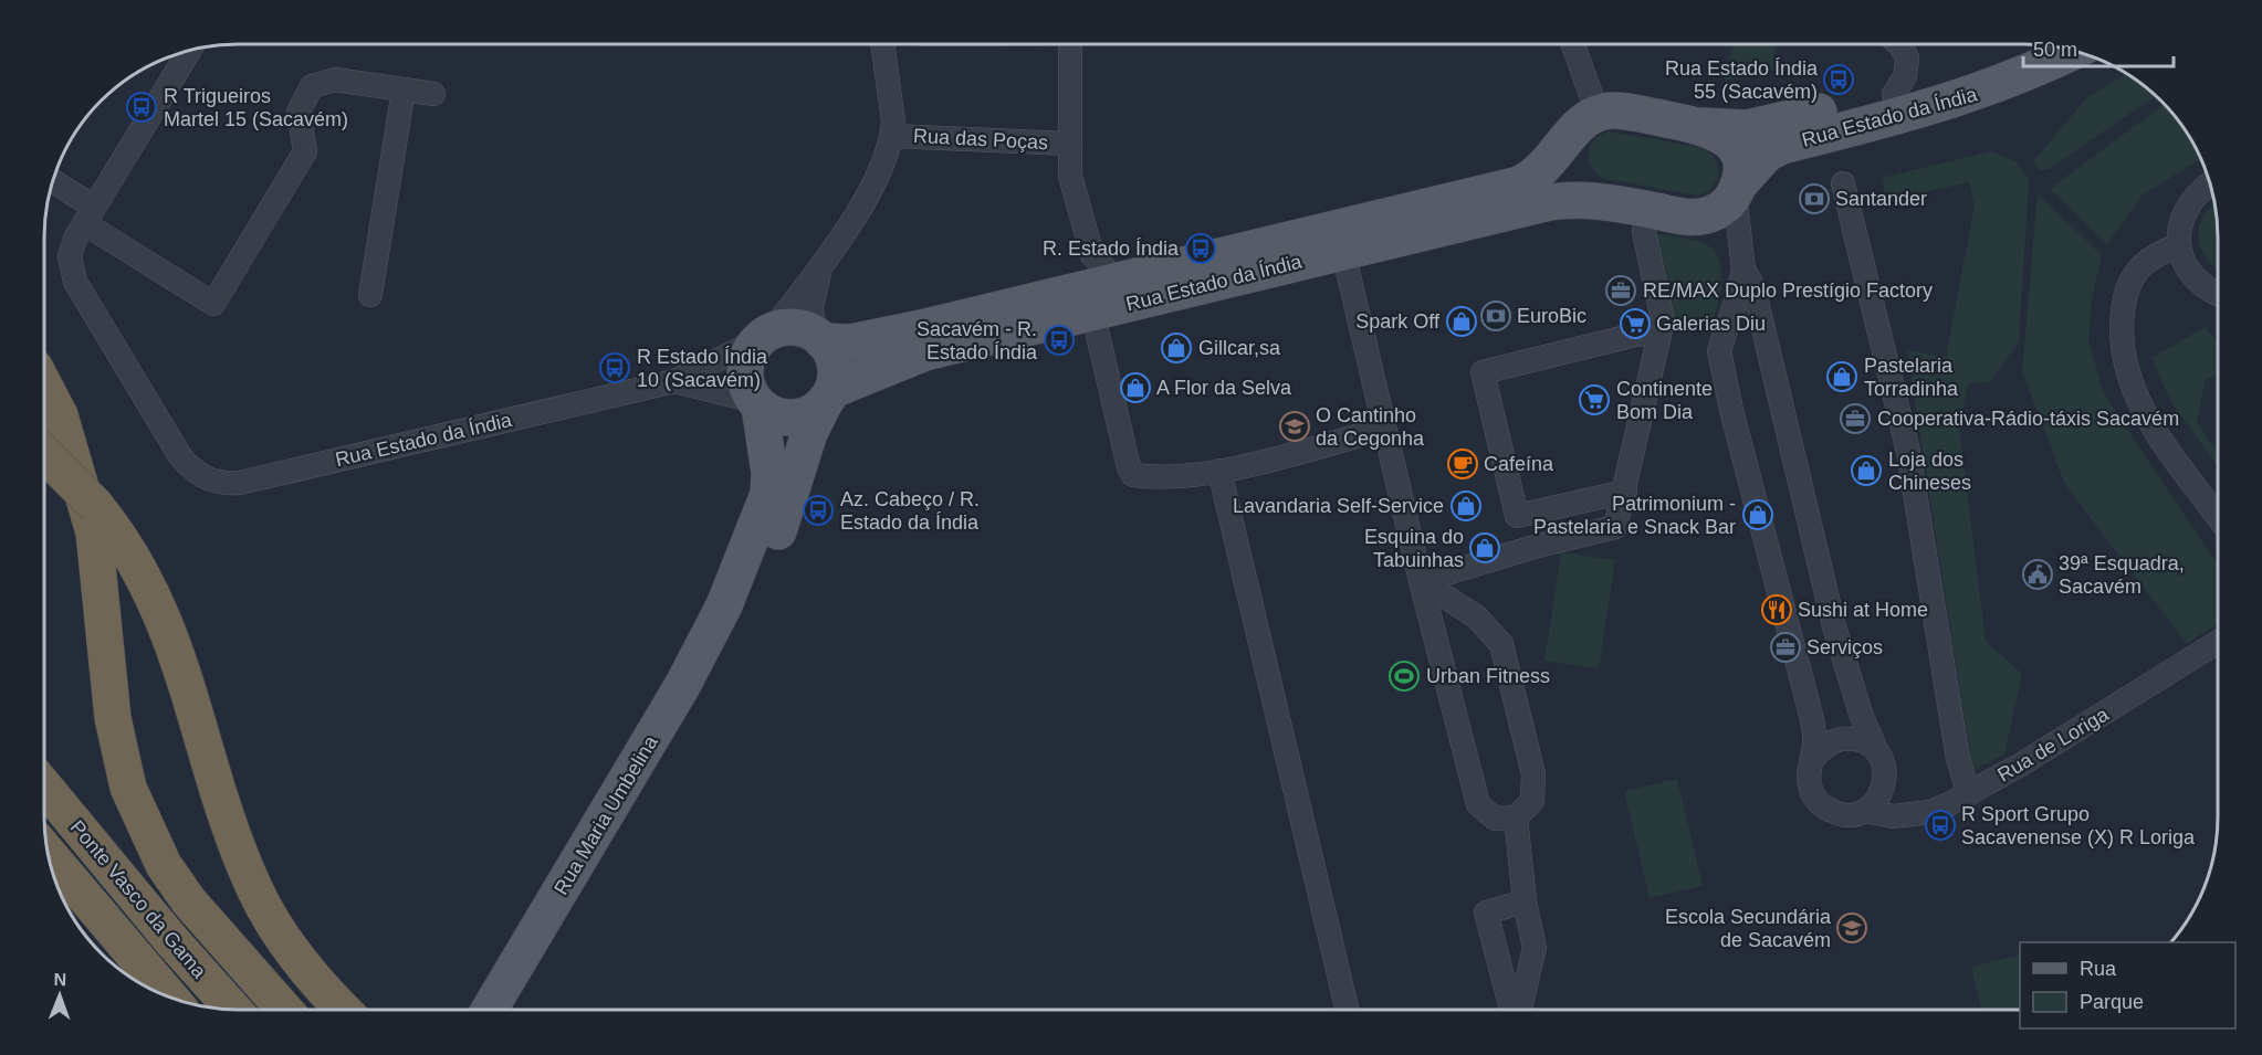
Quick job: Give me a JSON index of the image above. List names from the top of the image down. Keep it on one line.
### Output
{"streets":{"highway":["Ponte Vasco da Gama"],"main road":["Rua Estado da Índia","Rua Maria Umbelina"],"street":["Rua das Poças","Rua de Loriga"]},"crossings":[["Rua Estado da Índia","Rua Maria Umbelina"]],"places":{"bus stop":["Rua Estado Índia 55 (Sacavém)","R Trigueiros Martel 15 (Sacavém)","R. Estado Índia","Sacavém - R. Estado Índia","R Estado Índia 10 (Sacavém)","Az. Cabeço / R. Estado da Índia","R Sport Grupo Sacavenense (X) R Loriga"],"bank":["Santander","EuroBic"],"office":["RE/MAX Duplo Prestígio Factory","Cooperativa-Rádio-táxis Sacavém","Serviços"],"shop":["Spark Off","Gillcar,sa","Pastelaria Torradinha","A Flor da Selva","Loja dos Chineses","Lavandaria Self-Service","Patrimonium - Pastelaria e Snack Bar","Esquina do Tabuinhas"],"supermarket":["Galerias Diu","Continente Bom Dia"],"school or university":["O Cantinho da Cegonha","Escola Secundária de Sacavém"],"cafe":["Cafeína"],"public building":["39ª Esquadra, Sacavém"],"restaurant":["Sushi at Home"],"sports":["Urban Fitness"]},"legend":["Rua","Parque"],"scale_bar":"50 m","north":"top"}
